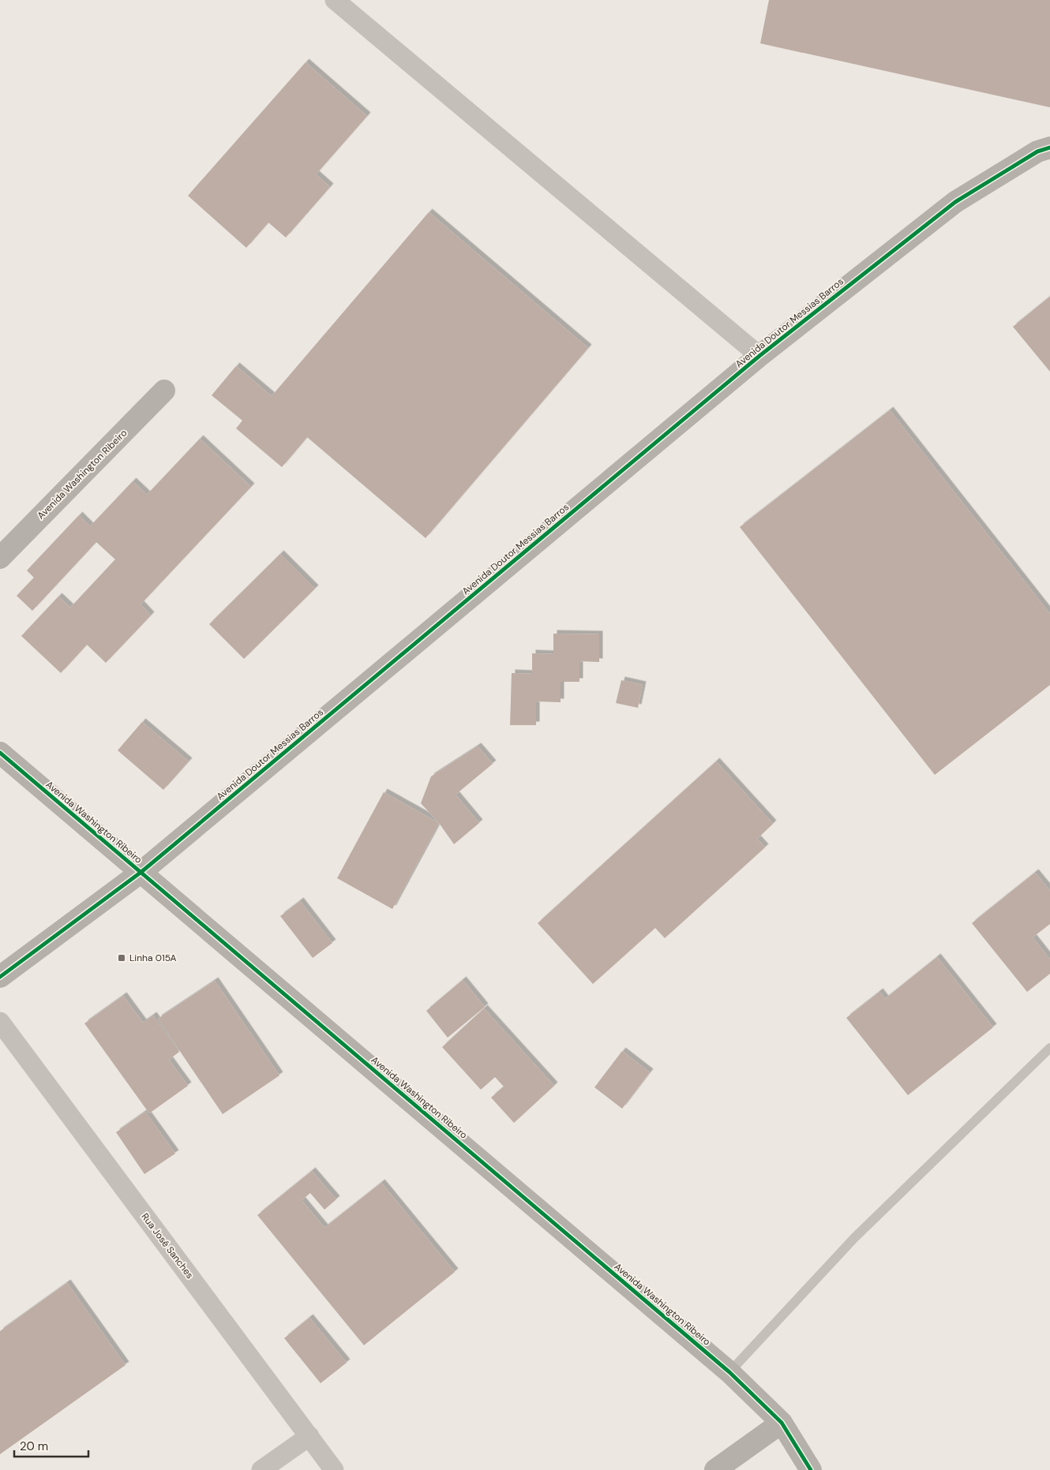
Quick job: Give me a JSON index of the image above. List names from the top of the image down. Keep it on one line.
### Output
{"streets":{"street":["Avenida Doutor Messias Barros","Avenida Washington Ribeiro","Rua José Sanches"]},"crossings":[["Avenida Doutor Messias Barros","Avenida Washington Ribeiro"]],"places":{"transit":["Linha 015A"]},"scale_bar":"20 m"}
